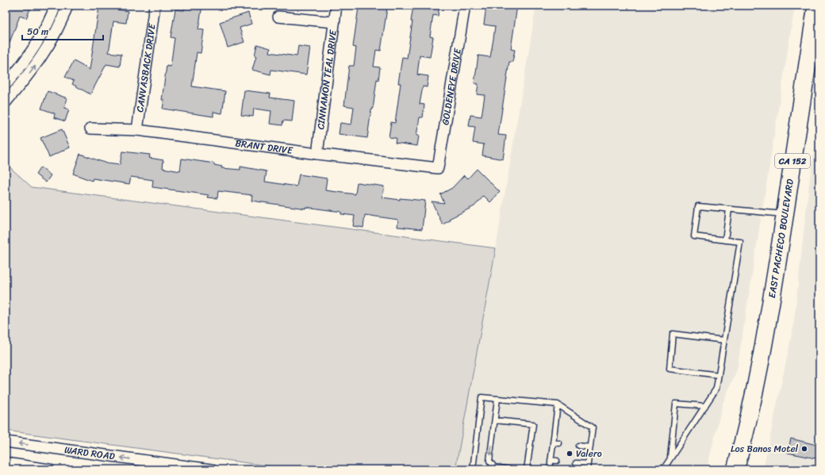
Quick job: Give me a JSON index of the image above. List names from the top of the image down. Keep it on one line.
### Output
{"streets":{"highway":["CA 152","EAST PACHECO BOULEVARD"],"street":["CANVASBACK DRIVE","CINNAMON TEAL DRIVE","GOLDENEYE DRIVE","BRANT DRIVE","WARD ROAD"]},"crossings":[["CANVASBACK DRIVE","BRANT DRIVE"],["CINNAMON TEAL DRIVE","BRANT DRIVE"],["GOLDENEYE DRIVE","BRANT DRIVE"]],"one_way":["WARD ROAD"],"places":["Los Banos Motel","Valero"],"scale_bar":"50 m"}
